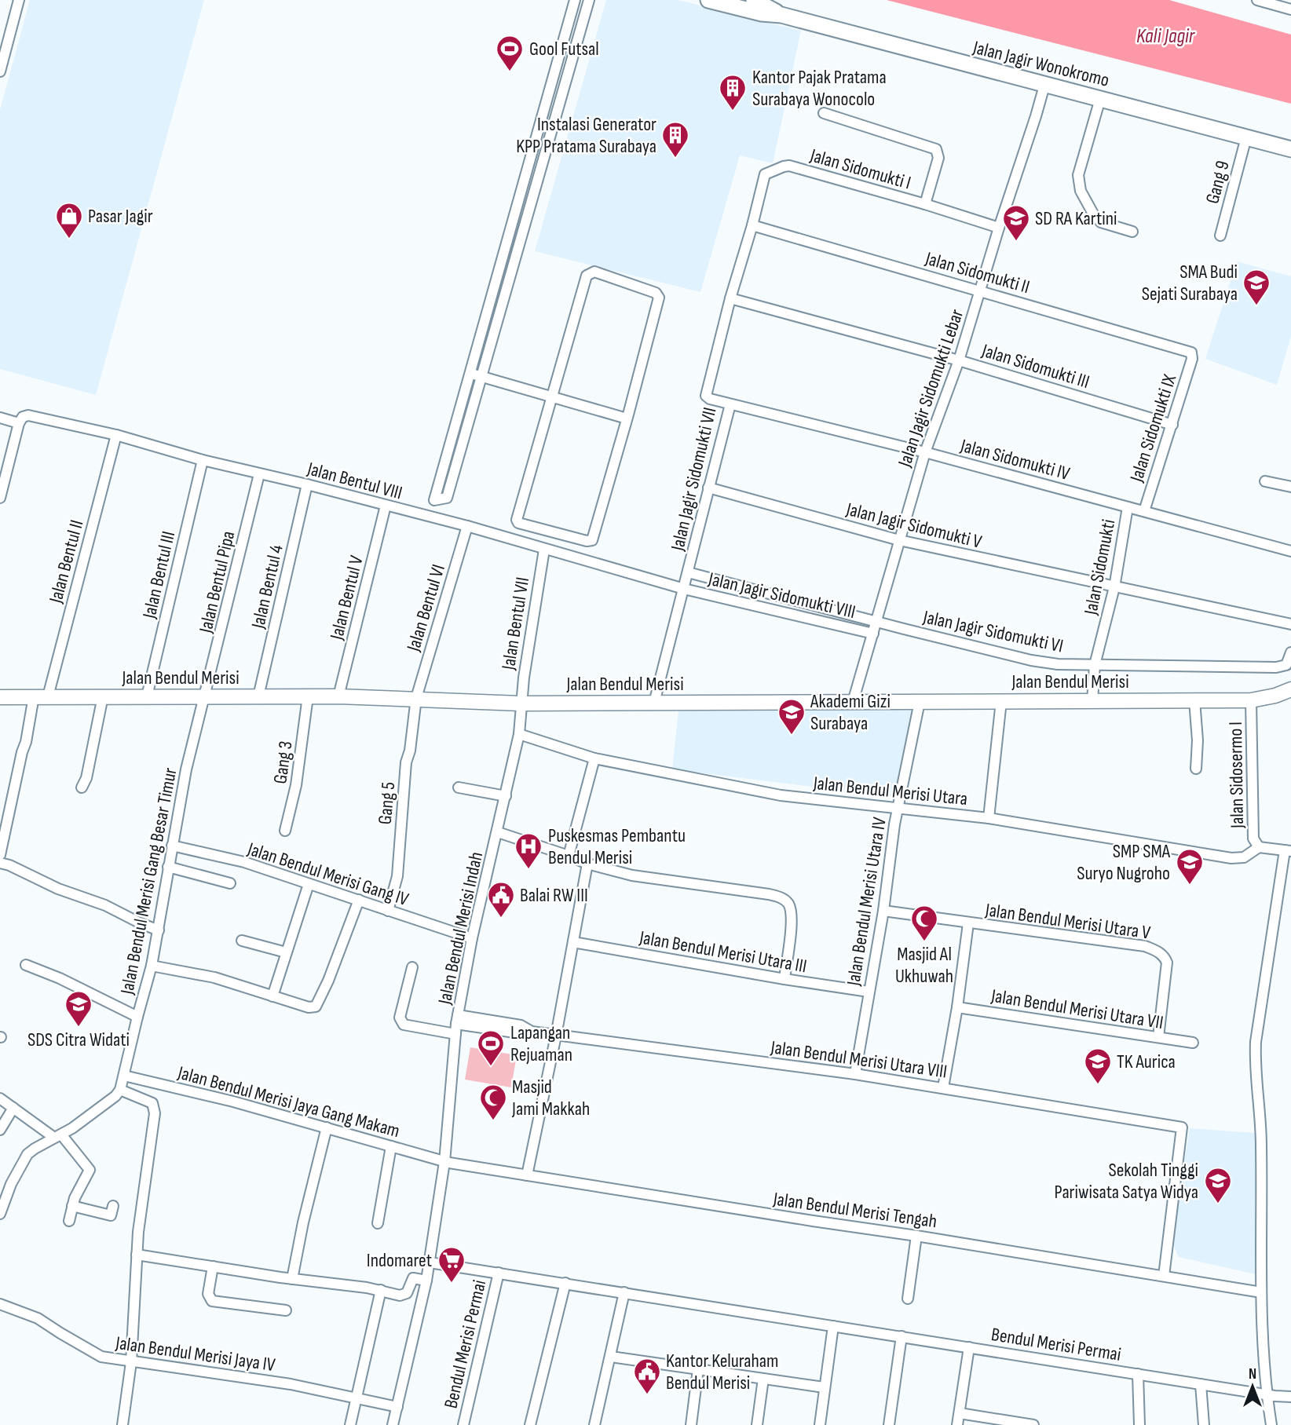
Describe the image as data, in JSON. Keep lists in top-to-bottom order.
{
  "streets": {
    "main road": ["Jalan Jagir Wonokromo"],
    "street": [
      "Jalan Sidomukti I",
      "Gang 9",
      "Jalan Sidomukti II",
      "Jalan Sidomukti III",
      "Jalan Jagir Sidomukti Lebar",
      "Jalan Sidomukti IX",
      "Jalan Sidomukti IV",
      "Jalan Jagir Sidomukti VII",
      "Jalan Bentul VIII",
      "Jalan Jagir Sidomukti V",
      "Jalan Bentul II",
      "Jalan Sidomukti",
      "Jalan Bentul III",
      "Jalan Bentul Pipa",
      "Jalan Bentul 4",
      "Jalan Jagir Sidomukti VIII",
      "Jalan Bentul V",
      "Jalan Bentul VI",
      "Jalan Bentul VII",
      "Jalan Jagir Sidomukti VI",
      "Jalan Bendul Merisi",
      "Gang 3",
      "Jalan Sidosermo I",
      "Jalan Bendul Merisi Utara",
      "Gang 5",
      "Jalan Bendul Merisi Gang IV",
      "Jalan Bendul Merisi Gang Besar Timur",
      "Jalan Bendul Merisi Utara IV",
      "Jalan Bendul Merisi Utara V",
      "Jalan Bendul Merisi Indah",
      "Jalan Bendul Merisi Utara III",
      "Jalan Bendul Merisi Utara VII",
      "Jalan Bendul Merisi Utara VIII",
      "Jalan Bendul Merisi Jaya Gang Makam",
      "Jalan Bendul Merisi Tengah",
      "Bendul Merisi Permai",
      "Jalan Bendul Merisi Jaya IV"
    ]
  },
  "crossings": [
    ["Jalan Jagir Wonokromo", "Gang 9"],
    ["Jalan Jagir Wonokromo", "Jalan Jagir Sidomukti Lebar"],
    ["Jalan Sidomukti I", "Jalan Jagir Sidomukti Lebar"],
    ["Jalan Sidomukti I", "Jalan Jagir Sidomukti VII"],
    ["Jalan Sidomukti II", "Jalan Jagir Sidomukti Lebar"],
    ["Jalan Sidomukti II", "Jalan Sidomukti IX"],
    ["Jalan Sidomukti II", "Jalan Jagir Sidomukti VII"],
    ["Jalan Sidomukti III", "Jalan Jagir Sidomukti Lebar"],
    ["Jalan Sidomukti III", "Jalan Sidomukti IX"],
    ["Jalan Sidomukti III", "Jalan Jagir Sidomukti VII"],
    ["Jalan Jagir Sidomukti Lebar", "Jalan Sidomukti IV"],
    ["Jalan Jagir Sidomukti Lebar", "Jalan Jagir Sidomukti V"],
    ["Jalan Jagir Sidomukti Lebar", "Jalan Jagir Sidomukti VIII"],
    ["Jalan Jagir Sidomukti Lebar", "Jalan Jagir Sidomukti VI"],
    ["Jalan Jagir Sidomukti Lebar", "Jalan Bendul Merisi"],
    ["Jalan Sidomukti IX", "Jalan Sidomukti IV"],
    ["Jalan Sidomukti IV", "Jalan Jagir Sidomukti VII"],
    ["Jalan Sidomukti IV", "Jalan Sidomukti"],
    ["Jalan Jagir Sidomukti VII", "Jalan Bentul VIII"],
    ["Jalan Jagir Sidomukti VII", "Jalan Jagir Sidomukti V"],
    ["Jalan Jagir Sidomukti VII", "Jalan Jagir Sidomukti VIII"],
    ["Jalan Jagir Sidomukti VII", "Jalan Jagir Sidomukti VI"],
    ["Jalan Jagir Sidomukti VII", "Jalan Bendul Merisi"],
    ["Jalan Bentul VIII", "Jalan Bentul II"],
    ["Jalan Bentul VIII", "Jalan Bentul III"],
    ["Jalan Bentul VIII", "Jalan Bentul Pipa"],
    ["Jalan Bentul VIII", "Jalan Bentul 4"],
    ["Jalan Bentul VIII", "Jalan Jagir Sidomukti VIII"],
    ["Jalan Bentul VIII", "Jalan Bentul V"],
    ["Jalan Bentul VIII", "Jalan Bentul VI"],
    ["Jalan Bentul VIII", "Jalan Bentul VII"],
    ["Jalan Bentul VIII", "Jalan Jagir Sidomukti VI"],
    ["Jalan Jagir Sidomukti V", "Jalan Sidomukti"],
    ["Jalan Bentul II", "Jalan Bendul Merisi"],
    ["Jalan Sidomukti", "Jalan Jagir Sidomukti VI"],
    ["Jalan Sidomukti", "Jalan Bendul Merisi"],
    ["Jalan Bentul III", "Jalan Bendul Merisi"],
    ["Jalan Bentul Pipa", "Jalan Bendul Merisi"],
    ["Jalan Bentul Pipa", "Jalan Bendul Merisi Gang Besar Timur"],
    ["Jalan Bentul 4", "Jalan Bendul Merisi"],
    ["Jalan Jagir Sidomukti VIII", "Jalan Jagir Sidomukti VI"],
    ["Jalan Bentul V", "Jalan Bendul Merisi"],
    ["Jalan Bentul VI", "Jalan Bendul Merisi"],
    ["Jalan Bentul VI", "Gang 5"],
    ["Jalan Bentul VII", "Jalan Bendul Merisi"],
    ["Jalan Bentul VII", "Jalan Bendul Merisi Indah"],
    ["Jalan Bendul Merisi", "Gang 3"],
    ["Jalan Bendul Merisi", "Jalan Sidosermo I"],
    ["Jalan Bendul Merisi", "Gang 5"],
    ["Jalan Bendul Merisi", "Jalan Bendul Merisi Gang Besar Timur"],
    ["Jalan Bendul Merisi", "Jalan Bendul Merisi Utara IV"],
    ["Jalan Bendul Merisi", "Jalan Bendul Merisi Indah"],
    ["Jalan Sidosermo I", "Jalan Bendul Merisi Utara"],
    ["Jalan Bendul Merisi Utara", "Jalan Bendul Merisi Utara IV"],
    ["Jalan Bendul Merisi Utara", "Jalan Bendul Merisi Indah"],
    ["Gang 5", "Jalan Bendul Merisi Gang IV"],
    ["Jalan Bendul Merisi Gang IV", "Jalan Bendul Merisi Gang Besar Timur"],
    ["Jalan Bendul Merisi Gang IV", "Jalan Bendul Merisi Indah"],
    ["Jalan Bendul Merisi Gang Besar Timur", "Jalan Bendul Merisi Jaya Gang Makam"],
    ["Jalan Bendul Merisi Utara IV", "Jalan Bendul Merisi Utara V"],
    ["Jalan Bendul Merisi Utara IV", "Jalan Bendul Merisi Utara III"],
    ["Jalan Bendul Merisi Utara IV", "Jalan Bendul Merisi Utara VIII"],
    ["Jalan Bendul Merisi Utara V", "Jalan Bendul Merisi Utara VII"],
    ["Jalan Bendul Merisi Indah", "Jalan Bendul Merisi Utara VIII"],
    ["Jalan Bendul Merisi Indah", "Jalan Bendul Merisi Jaya Gang Makam"],
    ["Jalan Bendul Merisi Indah", "Jalan Bendul Merisi Tengah"],
    ["Jalan Bendul Merisi Indah", "Jalan Bendul Merisi Jaya IV"],
    ["Jalan Bendul Merisi Utara VIII", "Jalan Bendul Merisi Tengah"],
    ["Jalan Bendul Merisi Jaya Gang Makam", "Jalan Bendul Merisi Tengah"]
  ],
  "water": ["Kali Jagir"],
  "places": {
    "sports": ["Gool Futsal", "Lapangan Rejuaman"],
    "building": ["Kantor Pajak Pratama Surabaya Wonocolo", "Instalasi Generator KPP Pratama Surabaya"],
    "shop": ["Pasar Jagir"],
    "school or university": [
      "SD RA Kartini",
      "SMA Budi Sejati Surabaya",
      "Akademi Gizi Surabaya",
      "SMP SMA Suryo Nugroho",
      "SDS Citra Widati",
      "TK Aurica",
      "Sekolah Tinggi Pariwisata Satya Widya"
    ],
    "hospital": ["Puskesmas Pembantu Bendul Merisi"],
    "public building": ["Balai RW III", "Kantor Keluraham Bendul Merisi"],
    "mosque": ["Masjid Al Ukhuwah", "Masjid Jami Makkah"],
    "supermarket": ["Indomaret"]
  },
  "north": "top"
}
